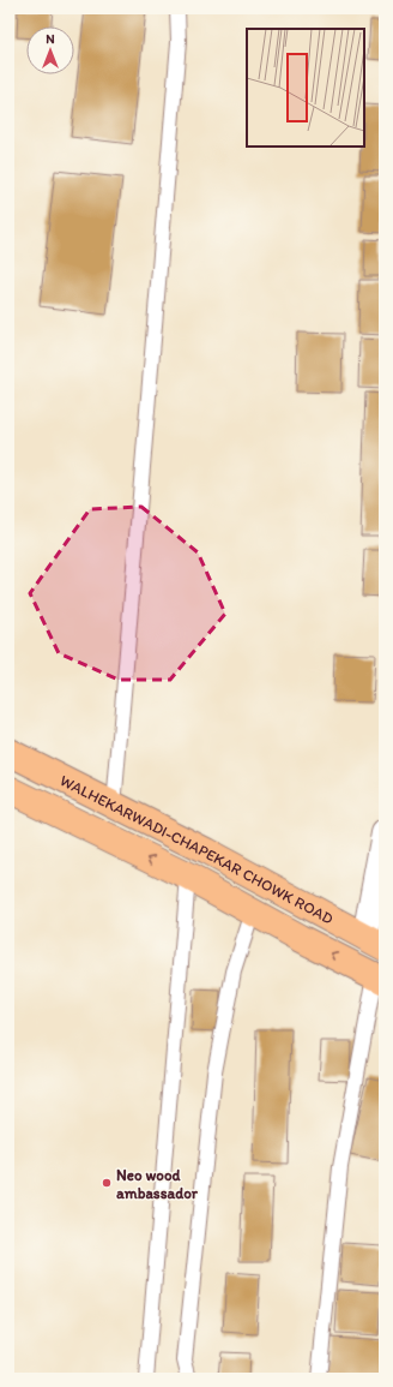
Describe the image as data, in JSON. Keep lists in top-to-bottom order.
{
  "streets": {
    "main road": ["WALHEKARWADI-CHAPEKAR CHOWK ROAD"]
  },
  "places": ["Neo wood ambassador"],
  "north": "top"
}
